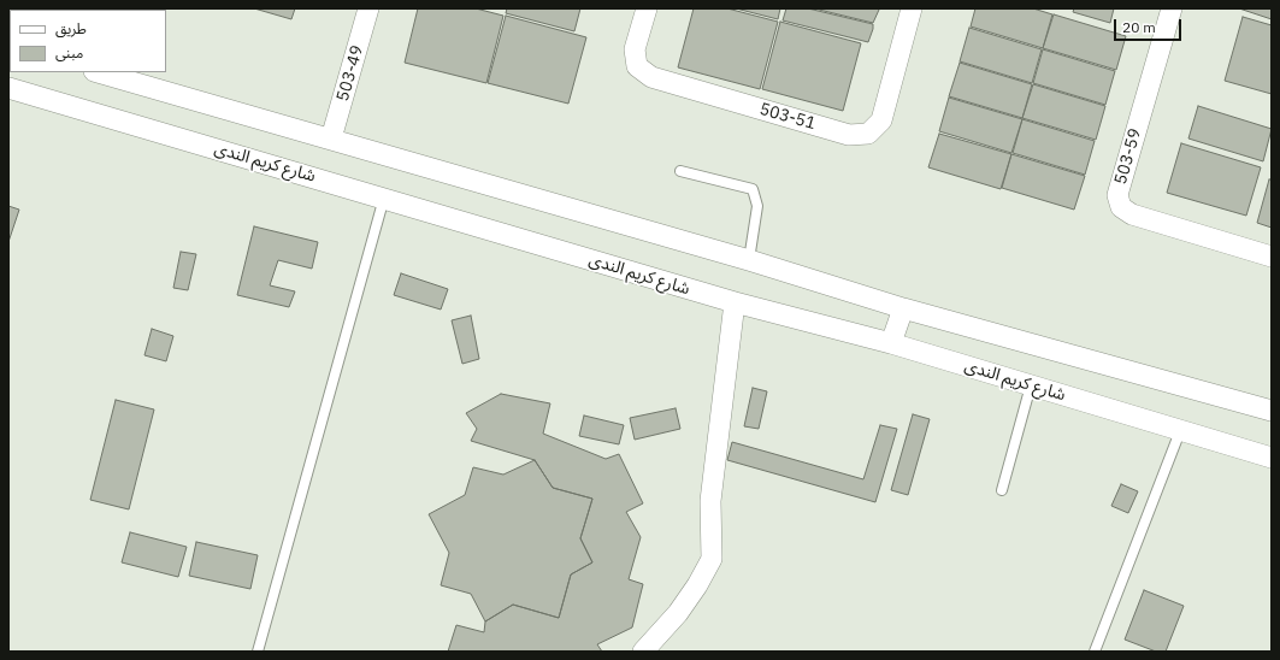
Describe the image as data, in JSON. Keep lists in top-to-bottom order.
{
  "streets": {
    "street": [
      "503-49",
      "503-51",
      "503-59",
      "شارع كريم الندى"
    ]
  },
  "legend": ["طريق", "مبنى"],
  "scale_bar": "20 m"
}
